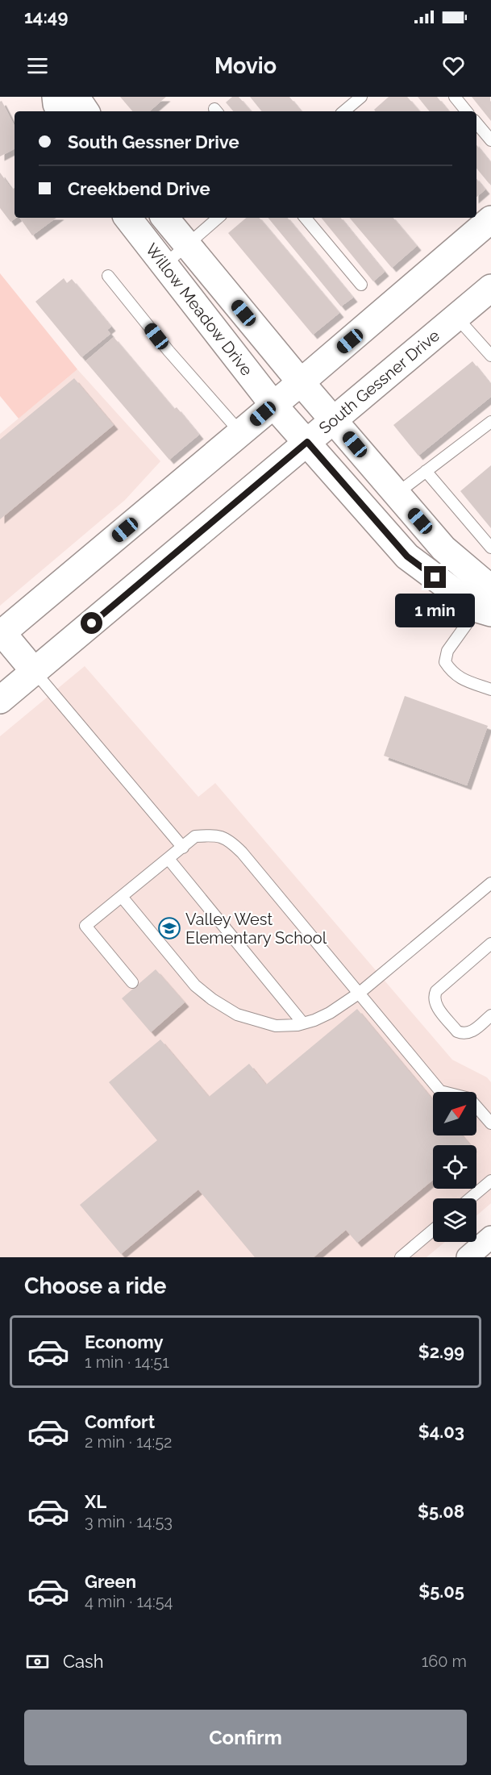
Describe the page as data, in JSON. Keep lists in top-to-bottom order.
{
  "streets": {
    "main road": ["Willow Meadow Drive", "South Gessner Drive"]
  },
  "crossings": [
    ["Willow Meadow Drive", "South Gessner Drive"]
  ],
  "places": {
    "school or university": ["Valley West Elementary School"]
  },
  "north": "top right",
  "page": {
    "status": "14:49",
    "header": "Movio",
    "banner": ["South Gessner Drive", "Creekbend Drive"],
    "bubble": "1 min",
    "heading": "Choose a ride",
    "list": [
      {
        "name": "Economy",
        "note": "1 min · 14:51",
        "value": "$2.99"
      },
      {
        "name": "Comfort",
        "note": "2 min · 14:52",
        "value": "$4.03"
      },
      {
        "name": "XL",
        "note": "3 min · 14:53",
        "value": "$5.08"
      },
      {
        "name": "Green",
        "note": "4 min · 14:54",
        "value": "$5.05"
      }
    ],
    "pay": ["Cash", "160 m"],
    "buttons": "Confirm"
  }
}
